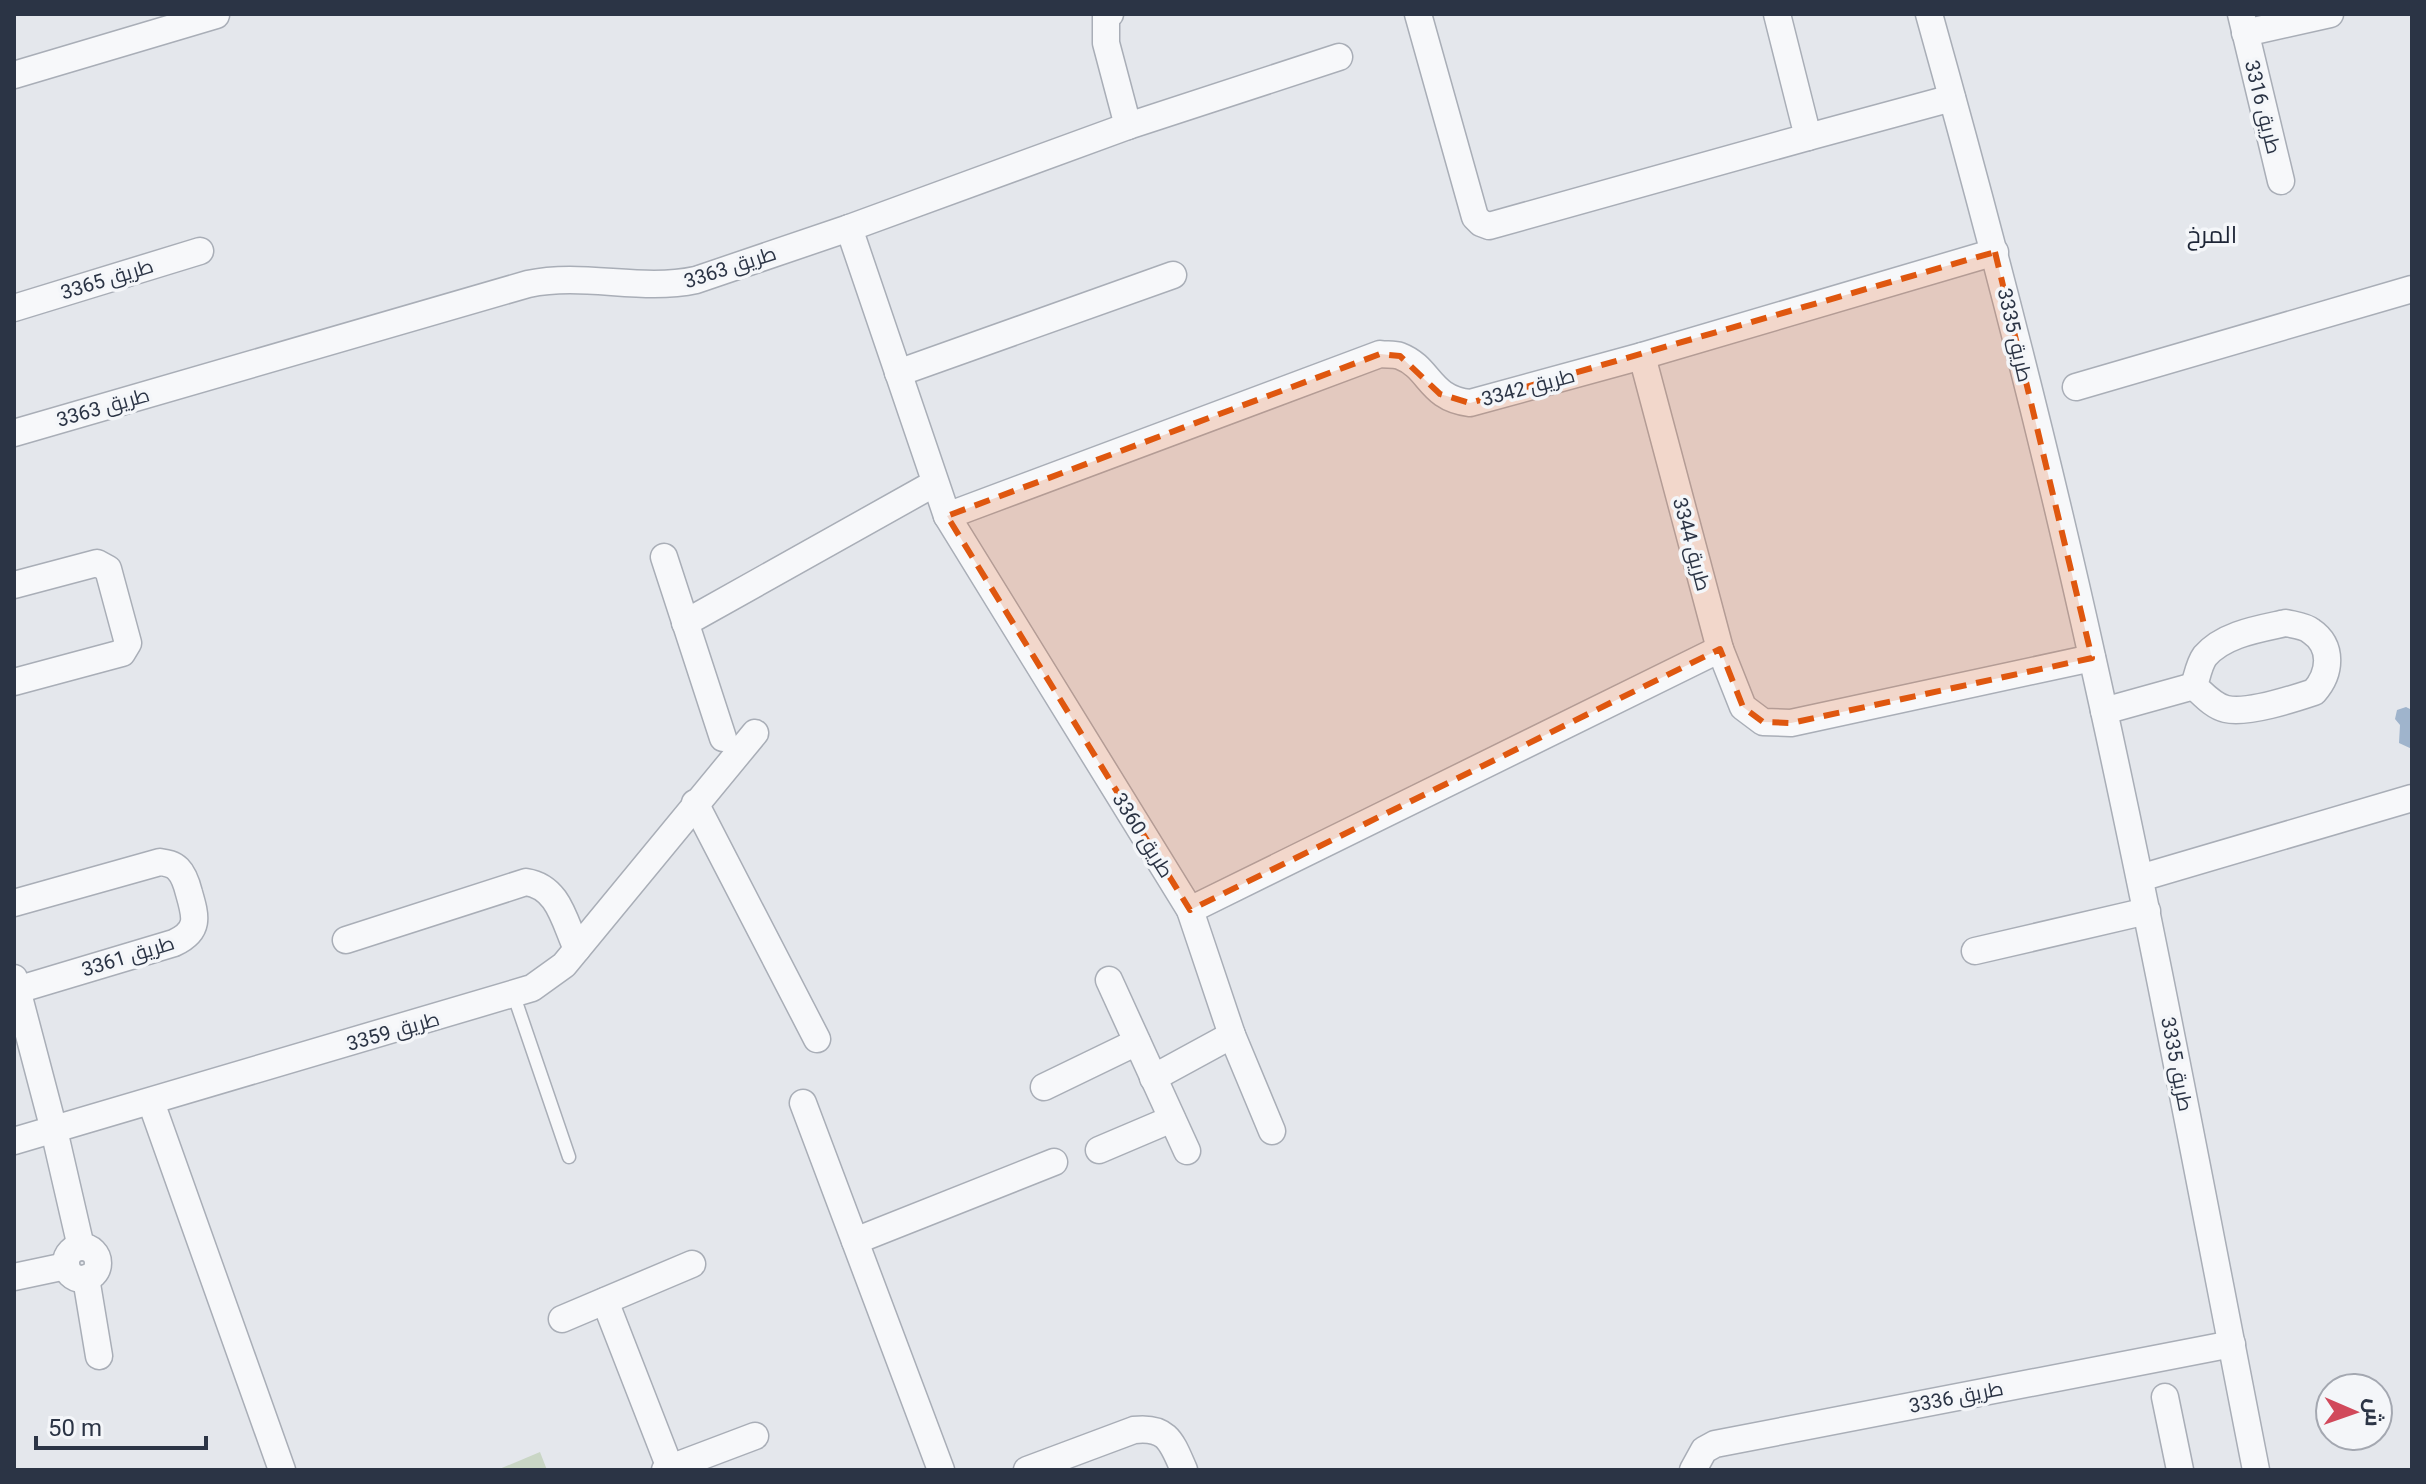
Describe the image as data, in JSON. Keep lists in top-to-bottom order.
{
  "streets": {
    "street": [
      "طريق 3316",
      "طريق 3363",
      "طريق 3365",
      "طريق 3335",
      "طريق 3342",
      "طريق 3344",
      "طريق 3360",
      "طريق 3361",
      "طريق 3359",
      "طريق 3336"
    ]
  },
  "crossings": [
    ["طريق 3363", "طريق 3360"],
    ["طريق 3335", "طريق 3342"],
    ["طريق 3335", "طريق 3344"],
    ["طريق 3335", "طريق 3336"],
    ["طريق 3342", "طريق 3344"],
    ["طريق 3342", "طريق 3360"],
    ["طريق 3361", "طريق 3359"]
  ],
  "districts": ["المرخ"],
  "scale_bar": "50 m",
  "north": "right"
}
